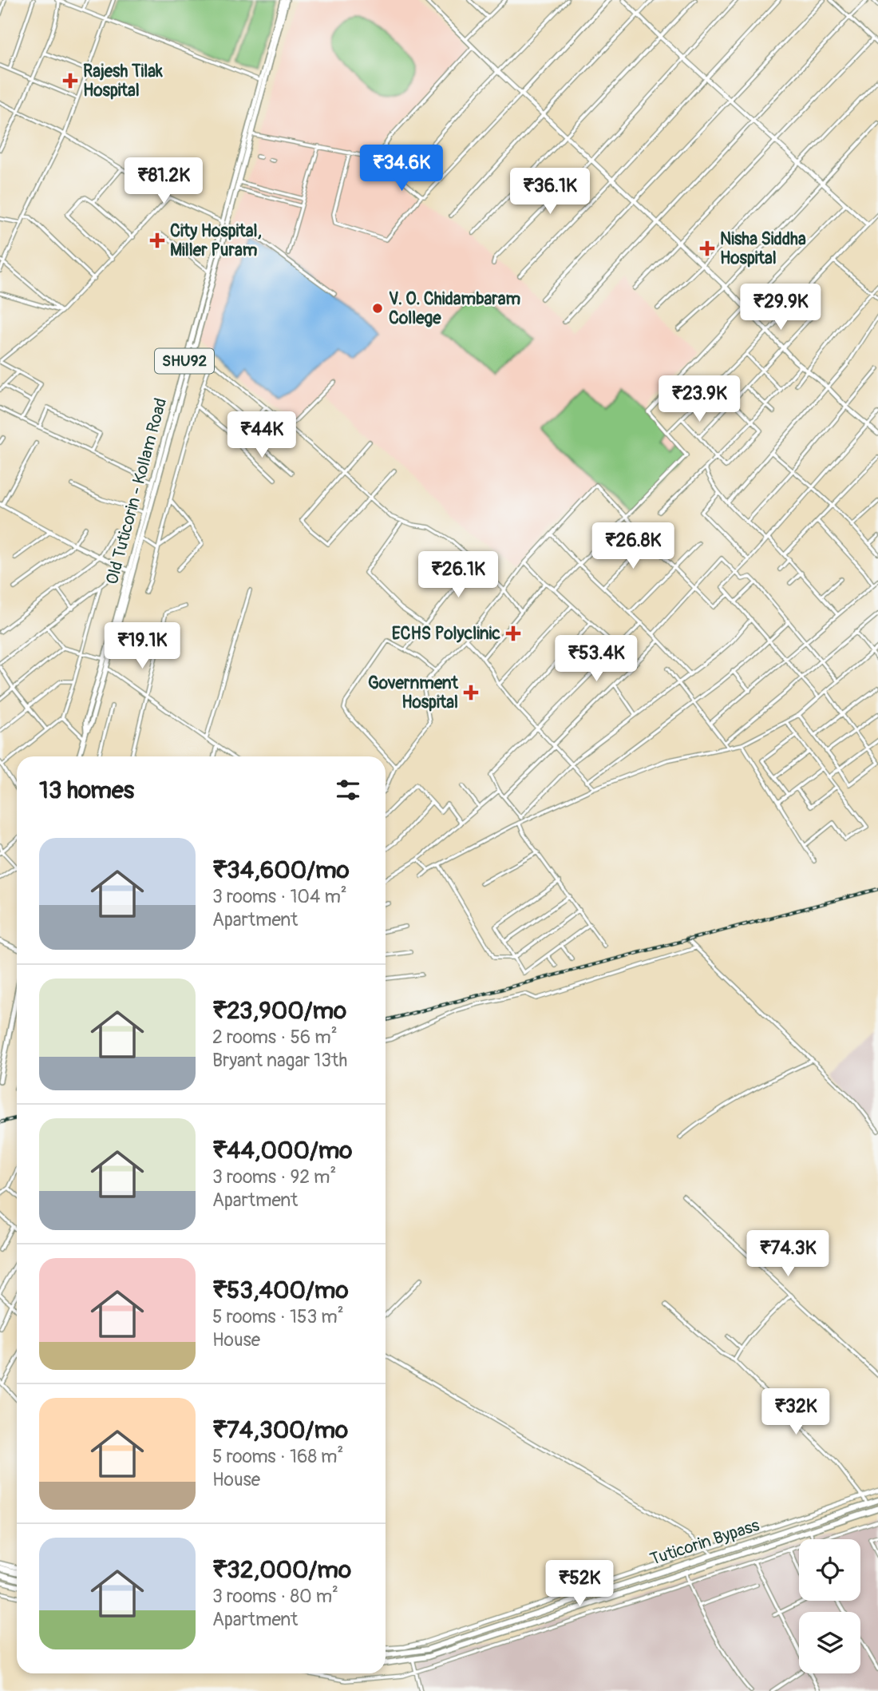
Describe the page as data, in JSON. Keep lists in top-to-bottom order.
{
  "streets": {
    "highway": ["Tuticorin Bypass"],
    "main road": ["SHU92", "Old Tuticorin - Kollam Road"]
  },
  "places": {
    "health": [
      "Rajesh Tilak Hospital",
      "City Hospital, Miller Puram",
      "Nisha Siddha Hospital",
      "ECHS Polyclinic",
      "Government Hospital"
    ],
    "other": ["V. O. Chidambaram College"]
  },
  "page": {
    "price": [
      "₹34.6K",
      "₹81.2K",
      "₹36.1K",
      "₹29.9K",
      "₹23.9K",
      "₹44K",
      "₹26.8K",
      "₹26.1K",
      "₹19.1K",
      "₹53.4K",
      "₹74.3K",
      "₹32K",
      "₹52K"
    ],
    "heading": "13 homes",
    "list": [
      {
        "name": "₹34,600/mo",
        "note": "3 rooms · 104 m² · Apartment"
      },
      {
        "name": "₹23,900/mo",
        "note": "2 rooms · 56 m² · Bryant nagar 13th"
      },
      {
        "name": "₹44,000/mo",
        "note": "3 rooms · 92 m² · Apartment"
      },
      {
        "name": "₹53,400/mo",
        "note": "5 rooms · 153 m² · House"
      },
      {
        "name": "₹74,300/mo",
        "note": "5 rooms · 168 m² · House"
      },
      {
        "name": "₹32,000/mo",
        "note": "3 rooms · 80 m² · Apartment"
      }
    ]
  }
}
